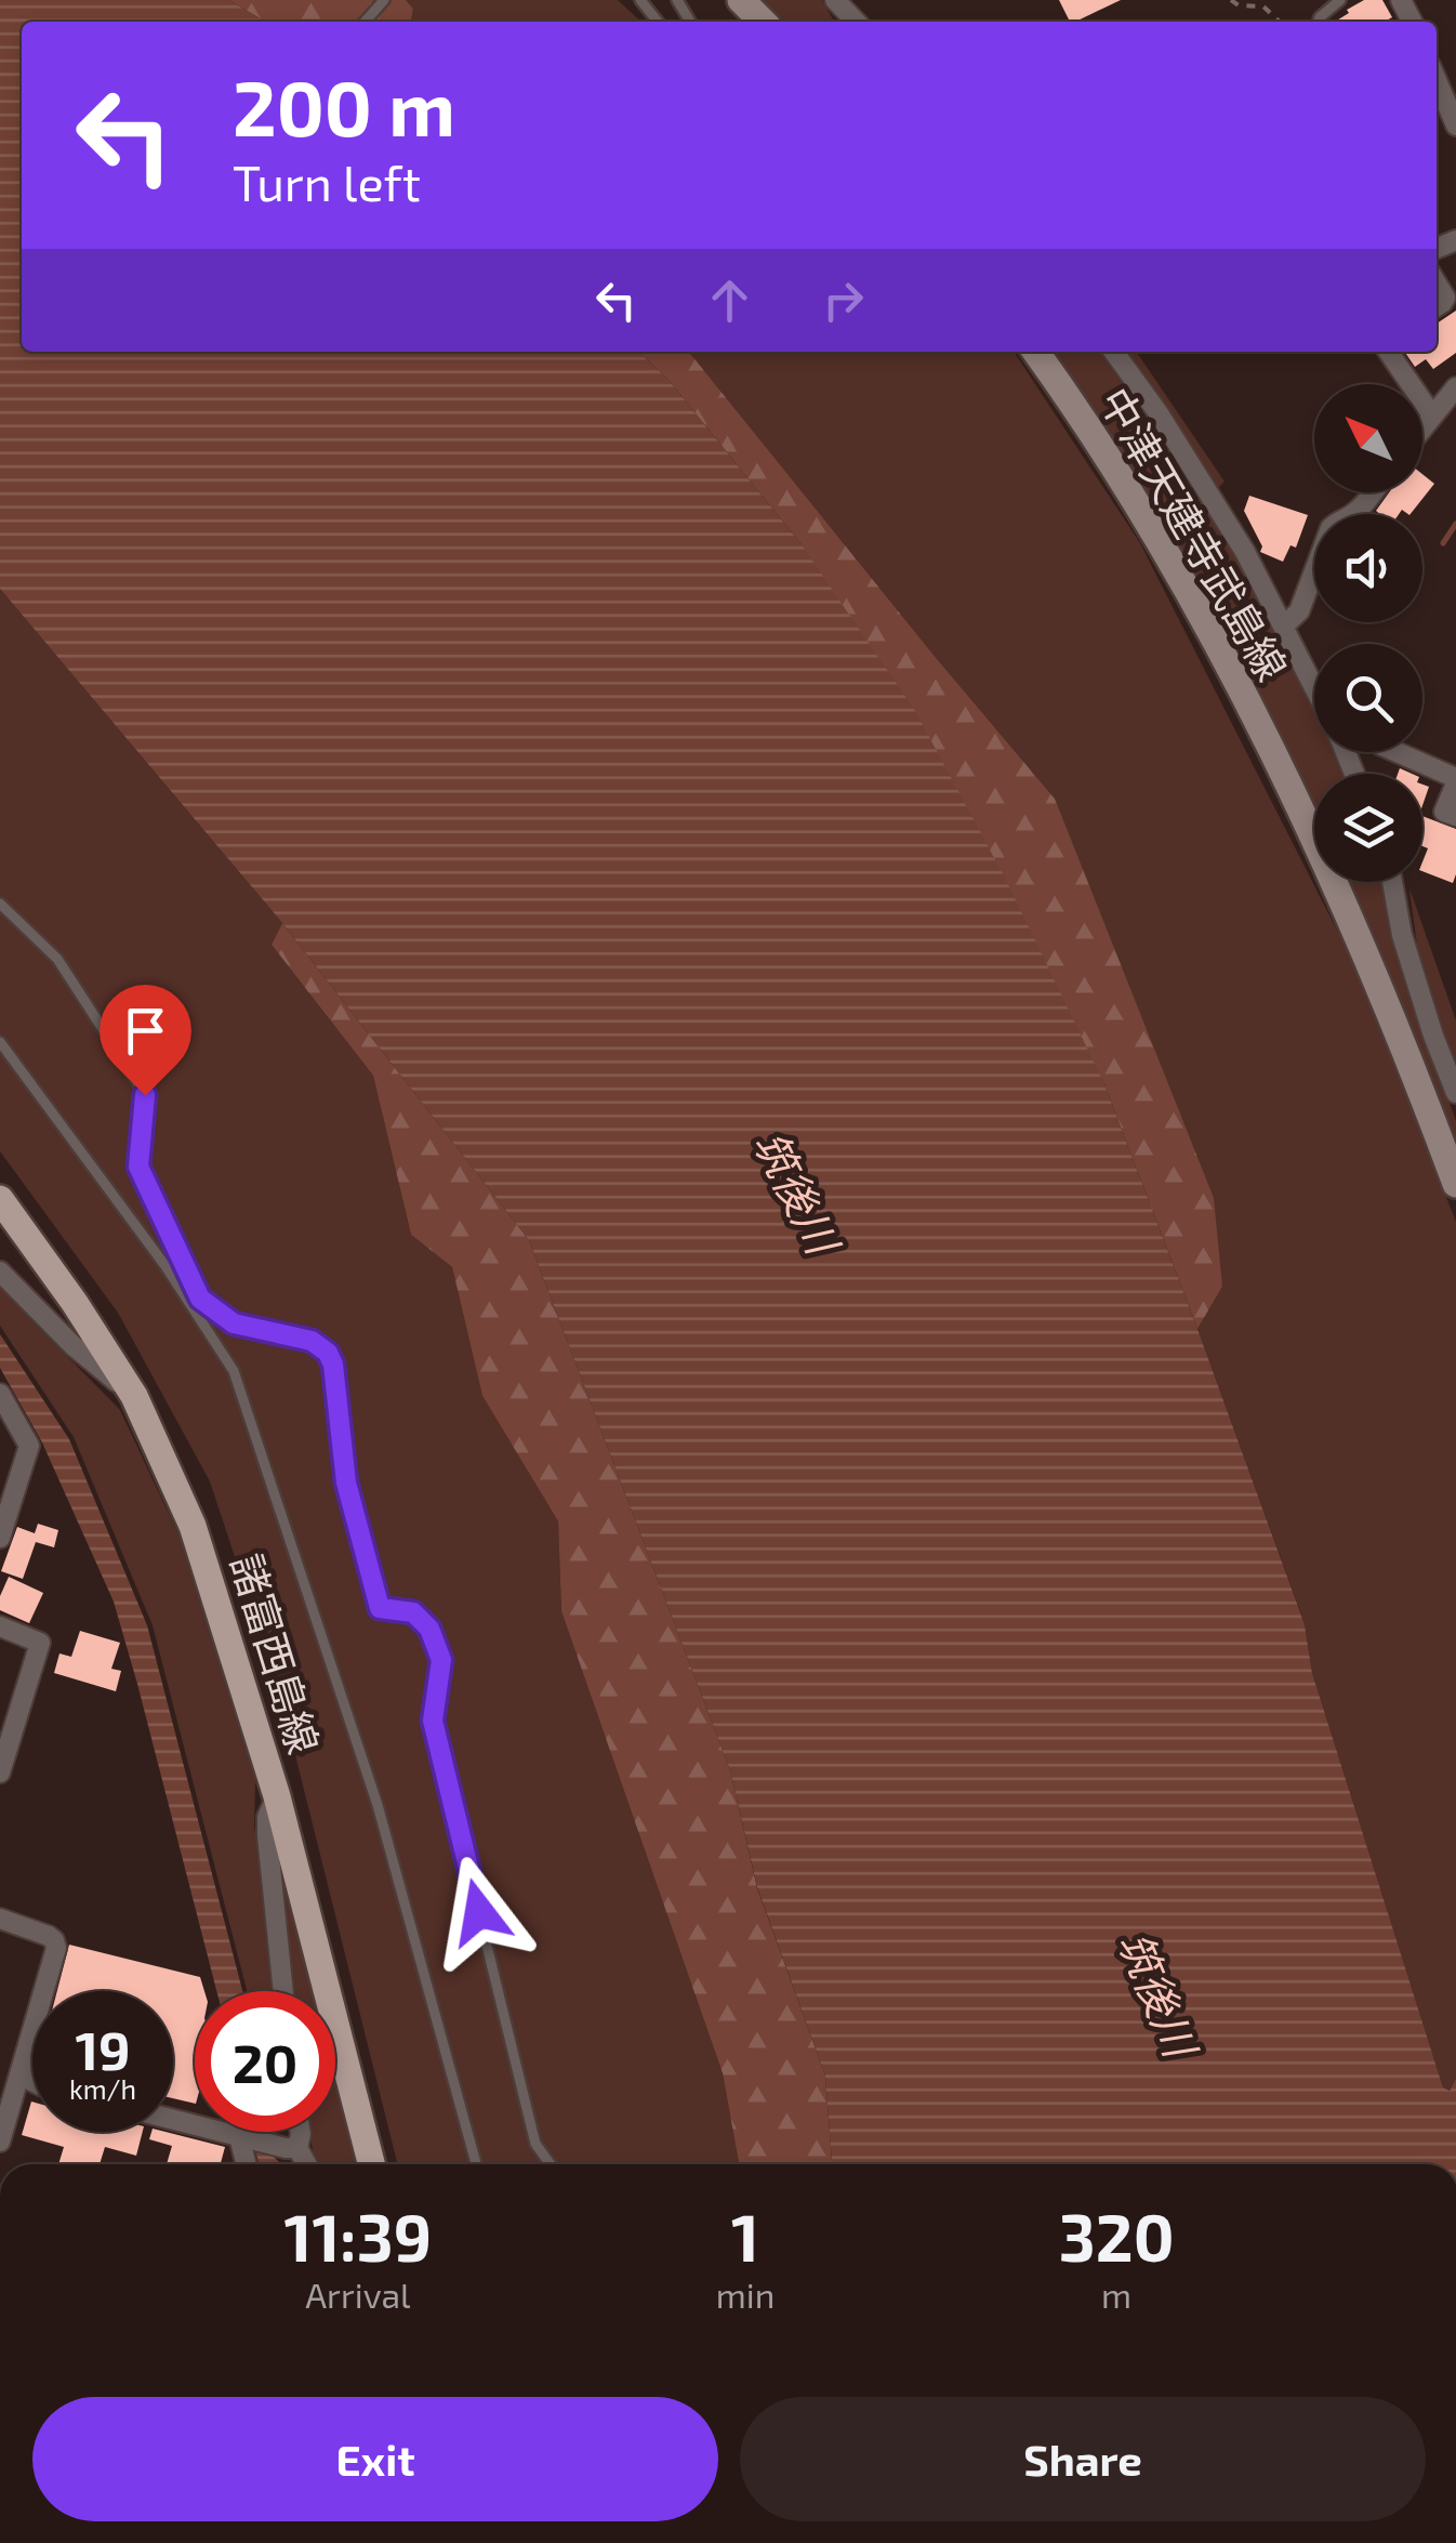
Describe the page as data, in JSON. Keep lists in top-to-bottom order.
{
  "streets": {
    "main road": ["中津天建寺武島線", "諸富西島線"]
  },
  "water": ["筑後川"],
  "north": "top left",
  "page": {
    "turn": ["200 m", "Turn left"],
    "speed": "19 km/h",
    "limit": "20",
    "eta": [
      "11:39",
      "Arrival",
      "1",
      "min",
      "320",
      "m"
    ],
    "buttons": ["Exit", "Share"]
  }
}
